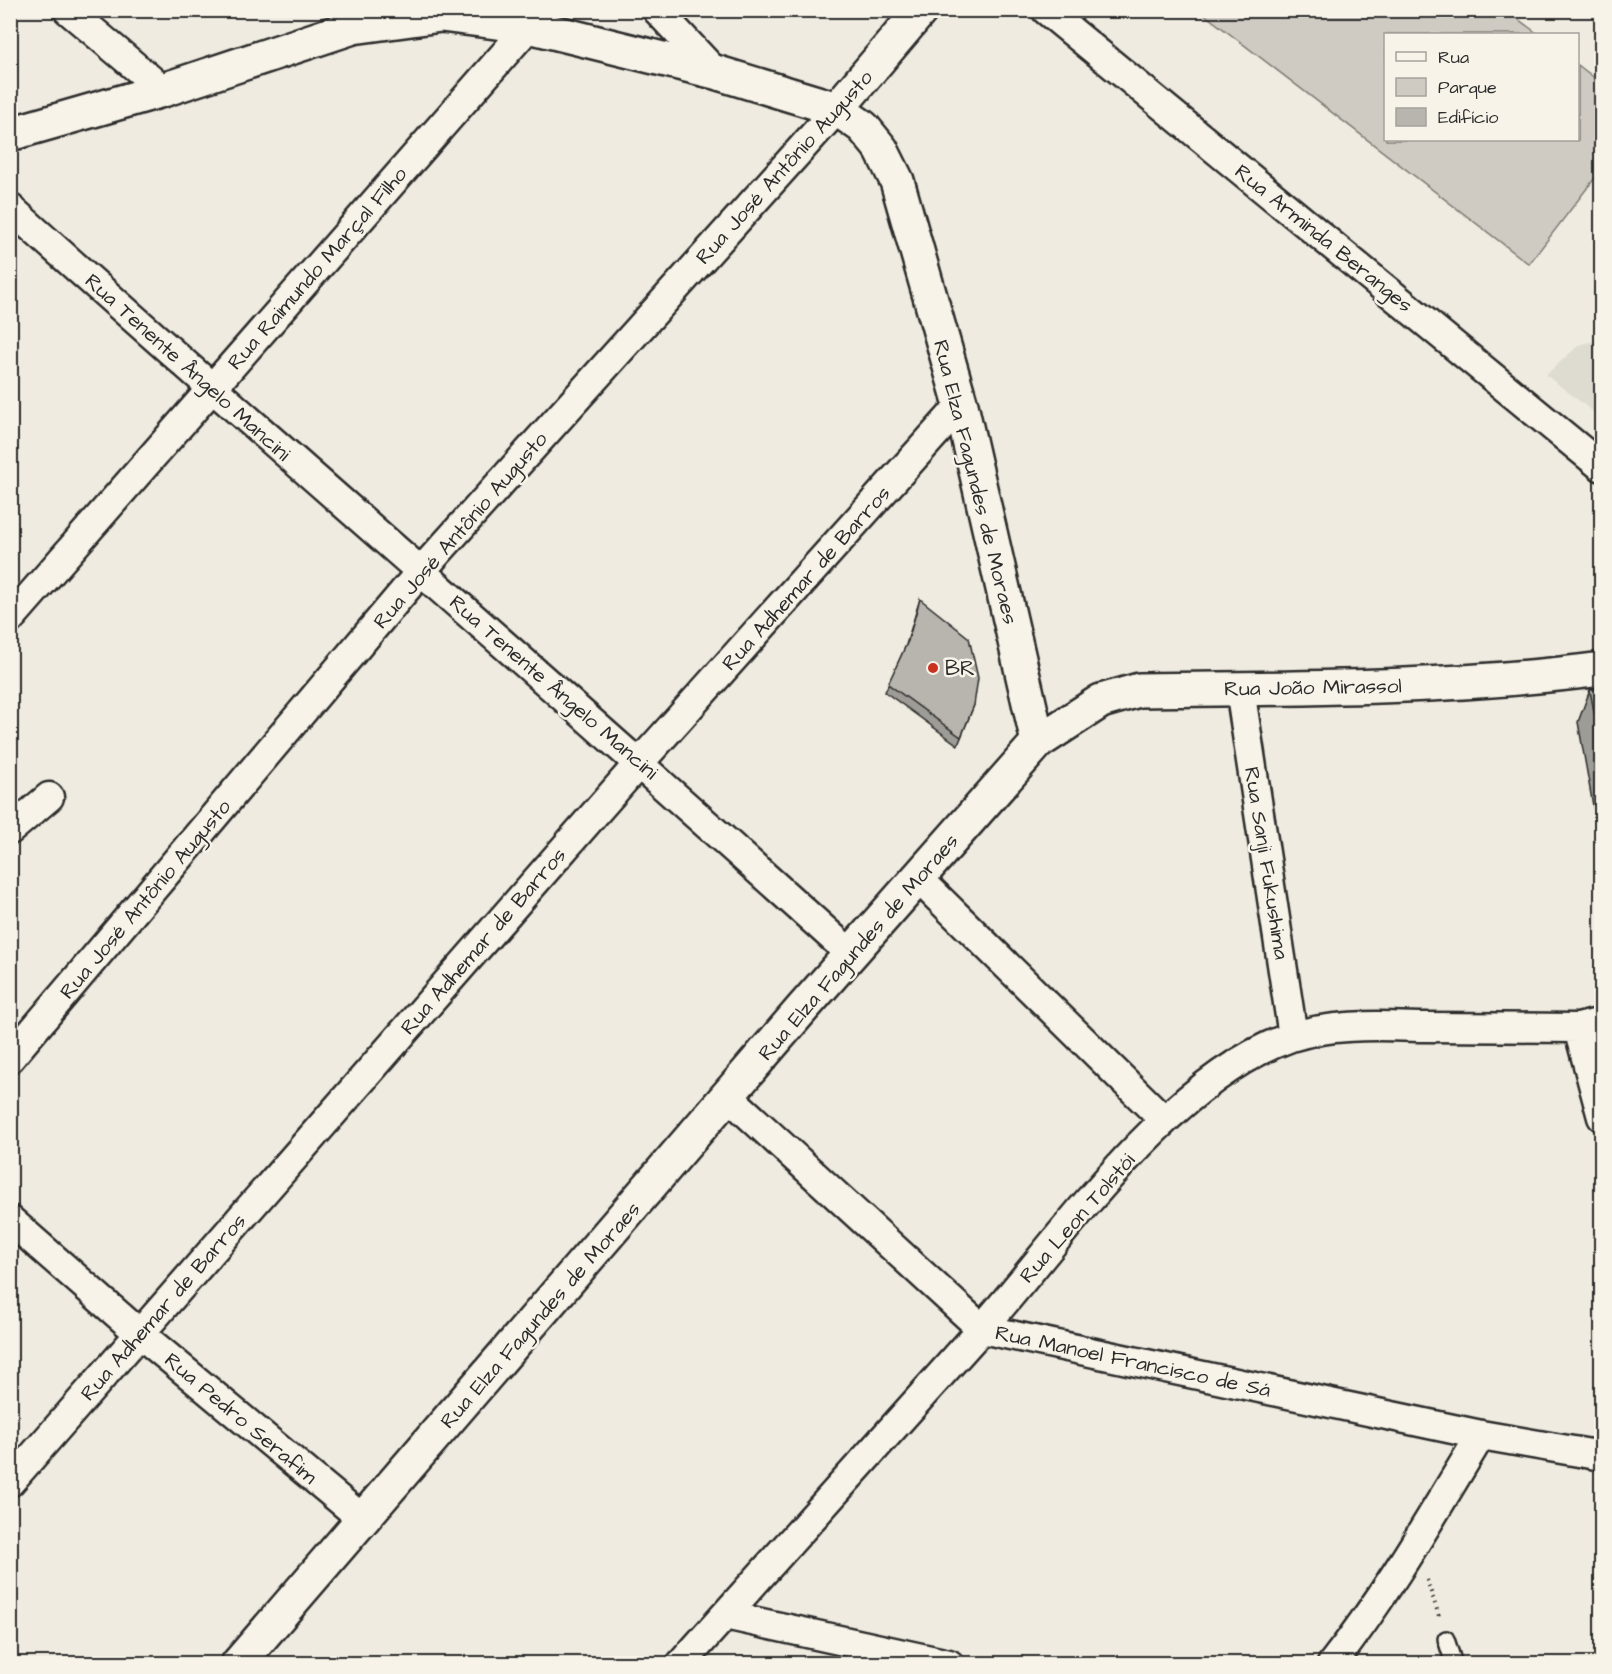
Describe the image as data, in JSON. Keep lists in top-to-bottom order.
{
  "streets": {
    "street": [
      "Rua José Antônio Augusto",
      "Rua Arminda Beranges",
      "Rua Raimundo Marçal Filho",
      "Rua Tenente Ângelo Mancini",
      "Rua Elza Fagundes de Moraes",
      "Rua Adhemar de Barros",
      "Rua João Mirassol",
      "Rua Sanji Fukushima",
      "Rua Leon Tolstói",
      "Rua Manoel Francisco de Sá",
      "Rua Pedro Serafim"
    ]
  },
  "crossings": [
    ["Rua José Antônio Augusto", "Rua Tenente Ângelo Mancini"],
    ["Rua José Antônio Augusto", "Rua Elza Fagundes de Moraes"],
    ["Rua Raimundo Marçal Filho", "Rua Tenente Ângelo Mancini"],
    ["Rua Raimundo Marçal Filho", "Rua Elza Fagundes de Moraes"],
    ["Rua Tenente Ângelo Mancini", "Rua Elza Fagundes de Moraes"],
    ["Rua Tenente Ângelo Mancini", "Rua Adhemar de Barros"],
    ["Rua Elza Fagundes de Moraes", "Rua Adhemar de Barros"],
    ["Rua Elza Fagundes de Moraes", "Rua João Mirassol"],
    ["Rua Elza Fagundes de Moraes", "Rua Manoel Francisco de Sá"],
    ["Rua Elza Fagundes de Moraes", "Rua Pedro Serafim"],
    ["Rua Adhemar de Barros", "Rua Pedro Serafim"],
    ["Rua João Mirassol", "Rua Sanji Fukushima"],
    ["Rua Sanji Fukushima", "Rua Leon Tolstói"],
    ["Rua Leon Tolstói", "Rua Manoel Francisco de Sá"]
  ],
  "places": ["BR"],
  "legend": ["Rua", "Parque", "Edifício"]
}
